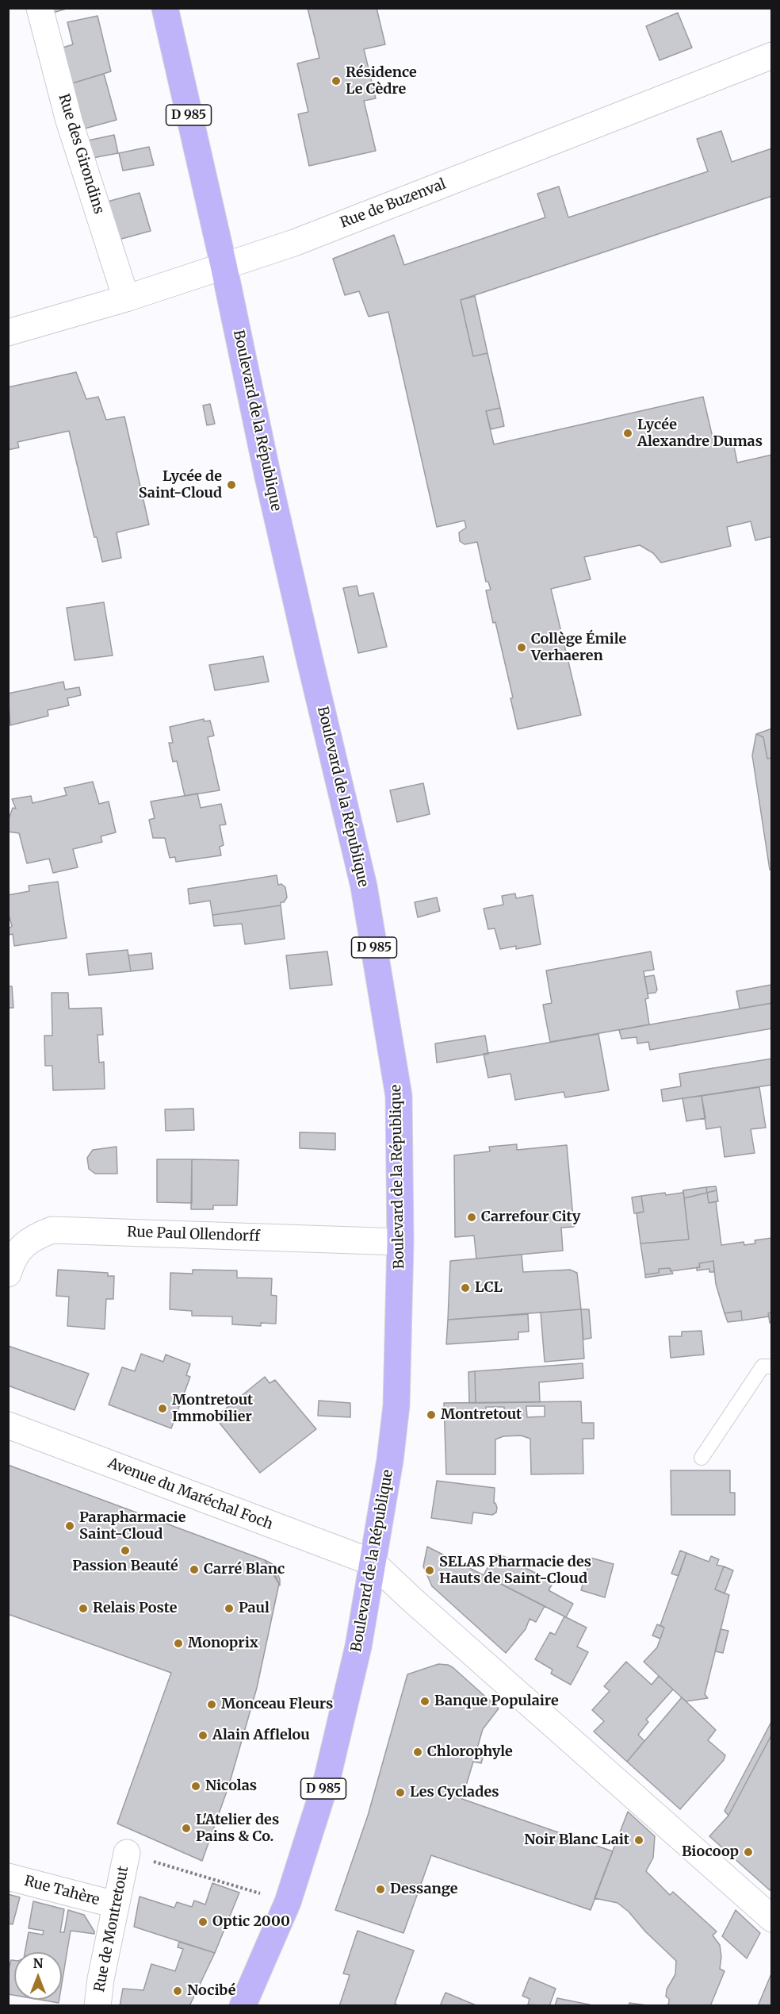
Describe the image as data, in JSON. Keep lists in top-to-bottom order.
{
  "streets": {
    "main road": ["D 985", "Boulevard de la République"],
    "street": [
      "Rue des Girondins",
      "Rue de Buzenval",
      "Rue Paul Ollendorff",
      "Avenue du Maréchal Foch",
      "Rue Tahère",
      "Rue de Montretout"
    ]
  },
  "crossings": [
    ["Rue des Girondins", "Rue de Buzenval"],
    ["Rue de Buzenval", "Boulevard de la République"],
    ["Boulevard de la République", "Rue Paul Ollendorff"],
    ["Boulevard de la République", "Avenue du Maréchal Foch"],
    ["Rue Tahère", "Rue de Montretout"]
  ],
  "places": [
    "Résidence Le Cèdre",
    "Lycée Alexandre Dumas",
    "Lycée de Saint-Cloud",
    "Collège Émile Verhaeren",
    "Carrefour City",
    "LCL",
    "Montretout Immobilier",
    "Montretout",
    "Parapharmacie Saint-Cloud",
    "Passion Beauté",
    "Carré Blanc",
    "SELAS Pharmacie des Hauts de Saint-Cloud",
    "Relais Poste",
    "Paul",
    "Monoprix",
    "Banque Populaire",
    "Monceau Fleurs",
    "Alain Afflelou",
    "Chlorophyle",
    "Nicolas",
    "Les Cyclades",
    "L'Atelier des Pains & Co.",
    "Noir Blanc Lait",
    "Biocoop",
    "Dessange",
    "Optic 2000",
    "Nocibé"
  ],
  "north": "top"
}
